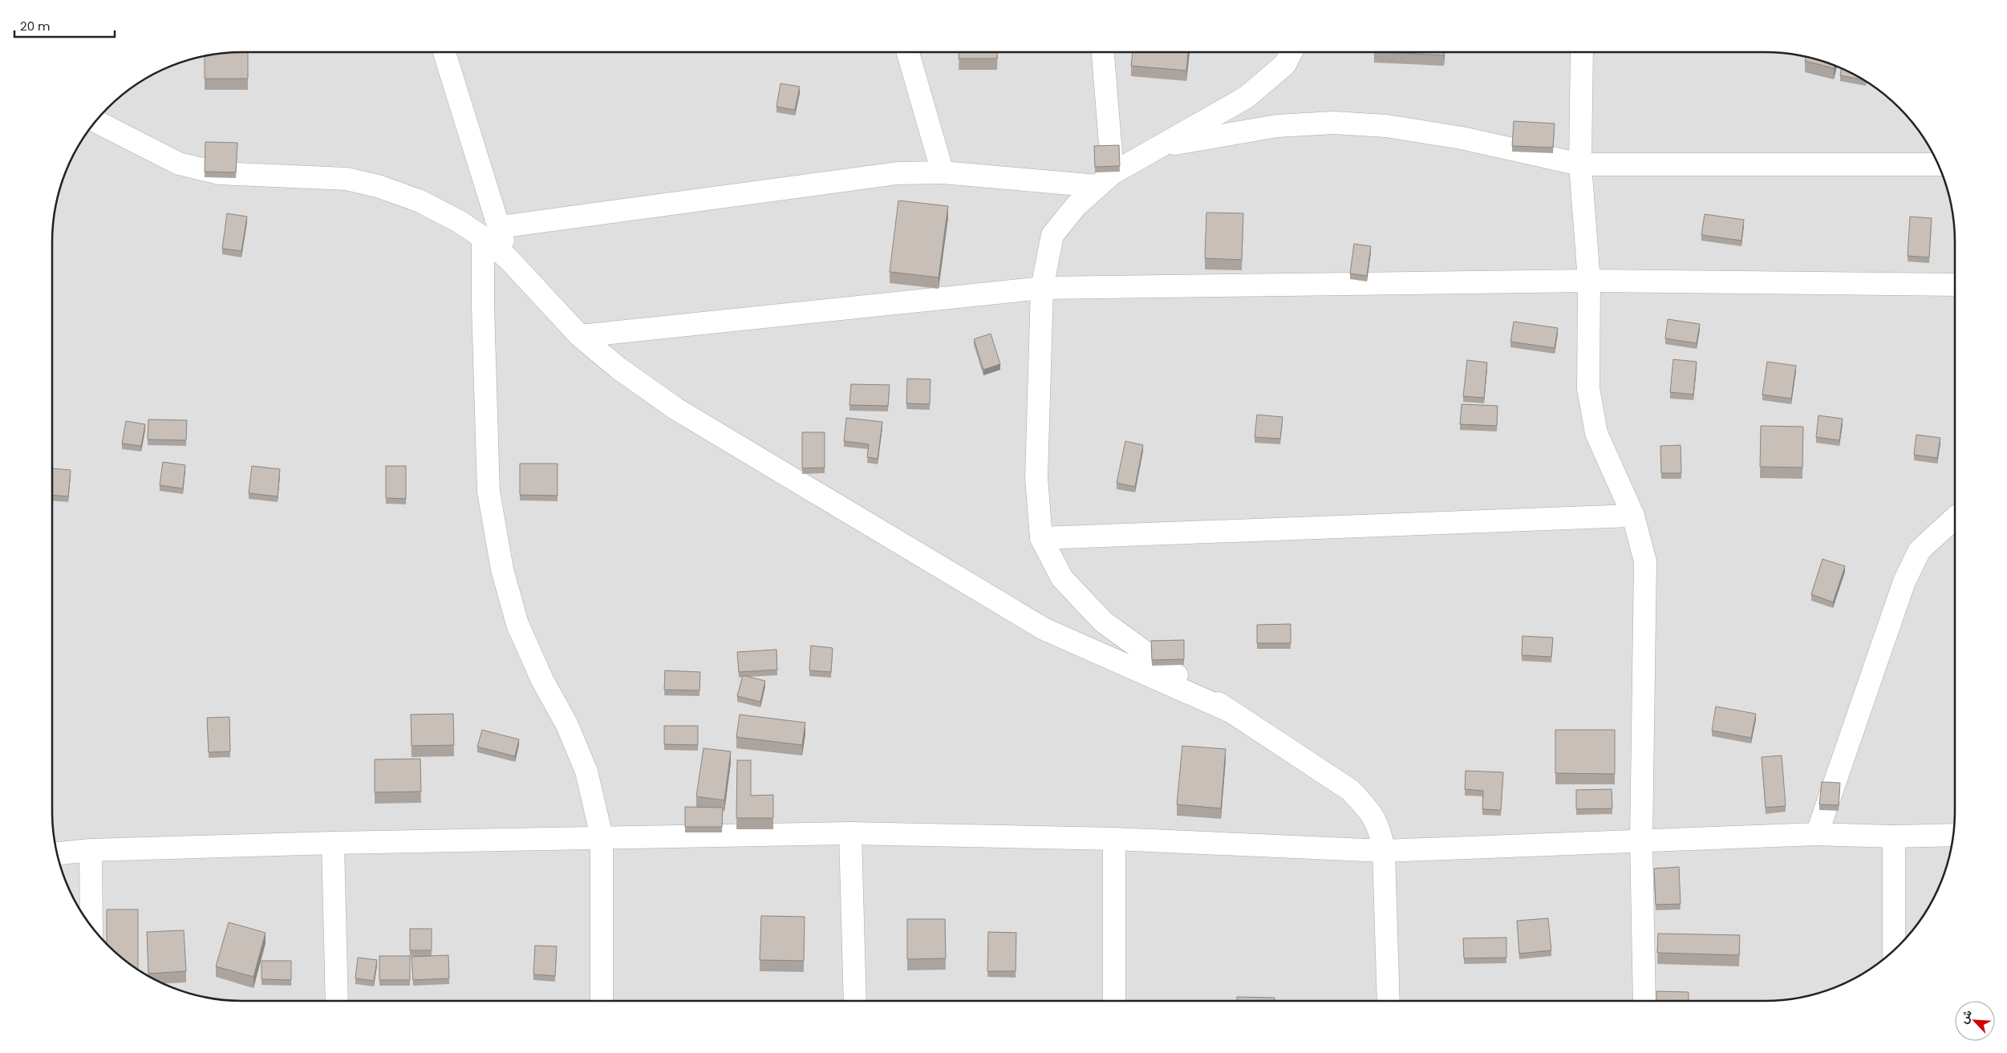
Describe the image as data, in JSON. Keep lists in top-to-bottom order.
{
  "scale_bar": "20 m",
  "north": "top left"
}
